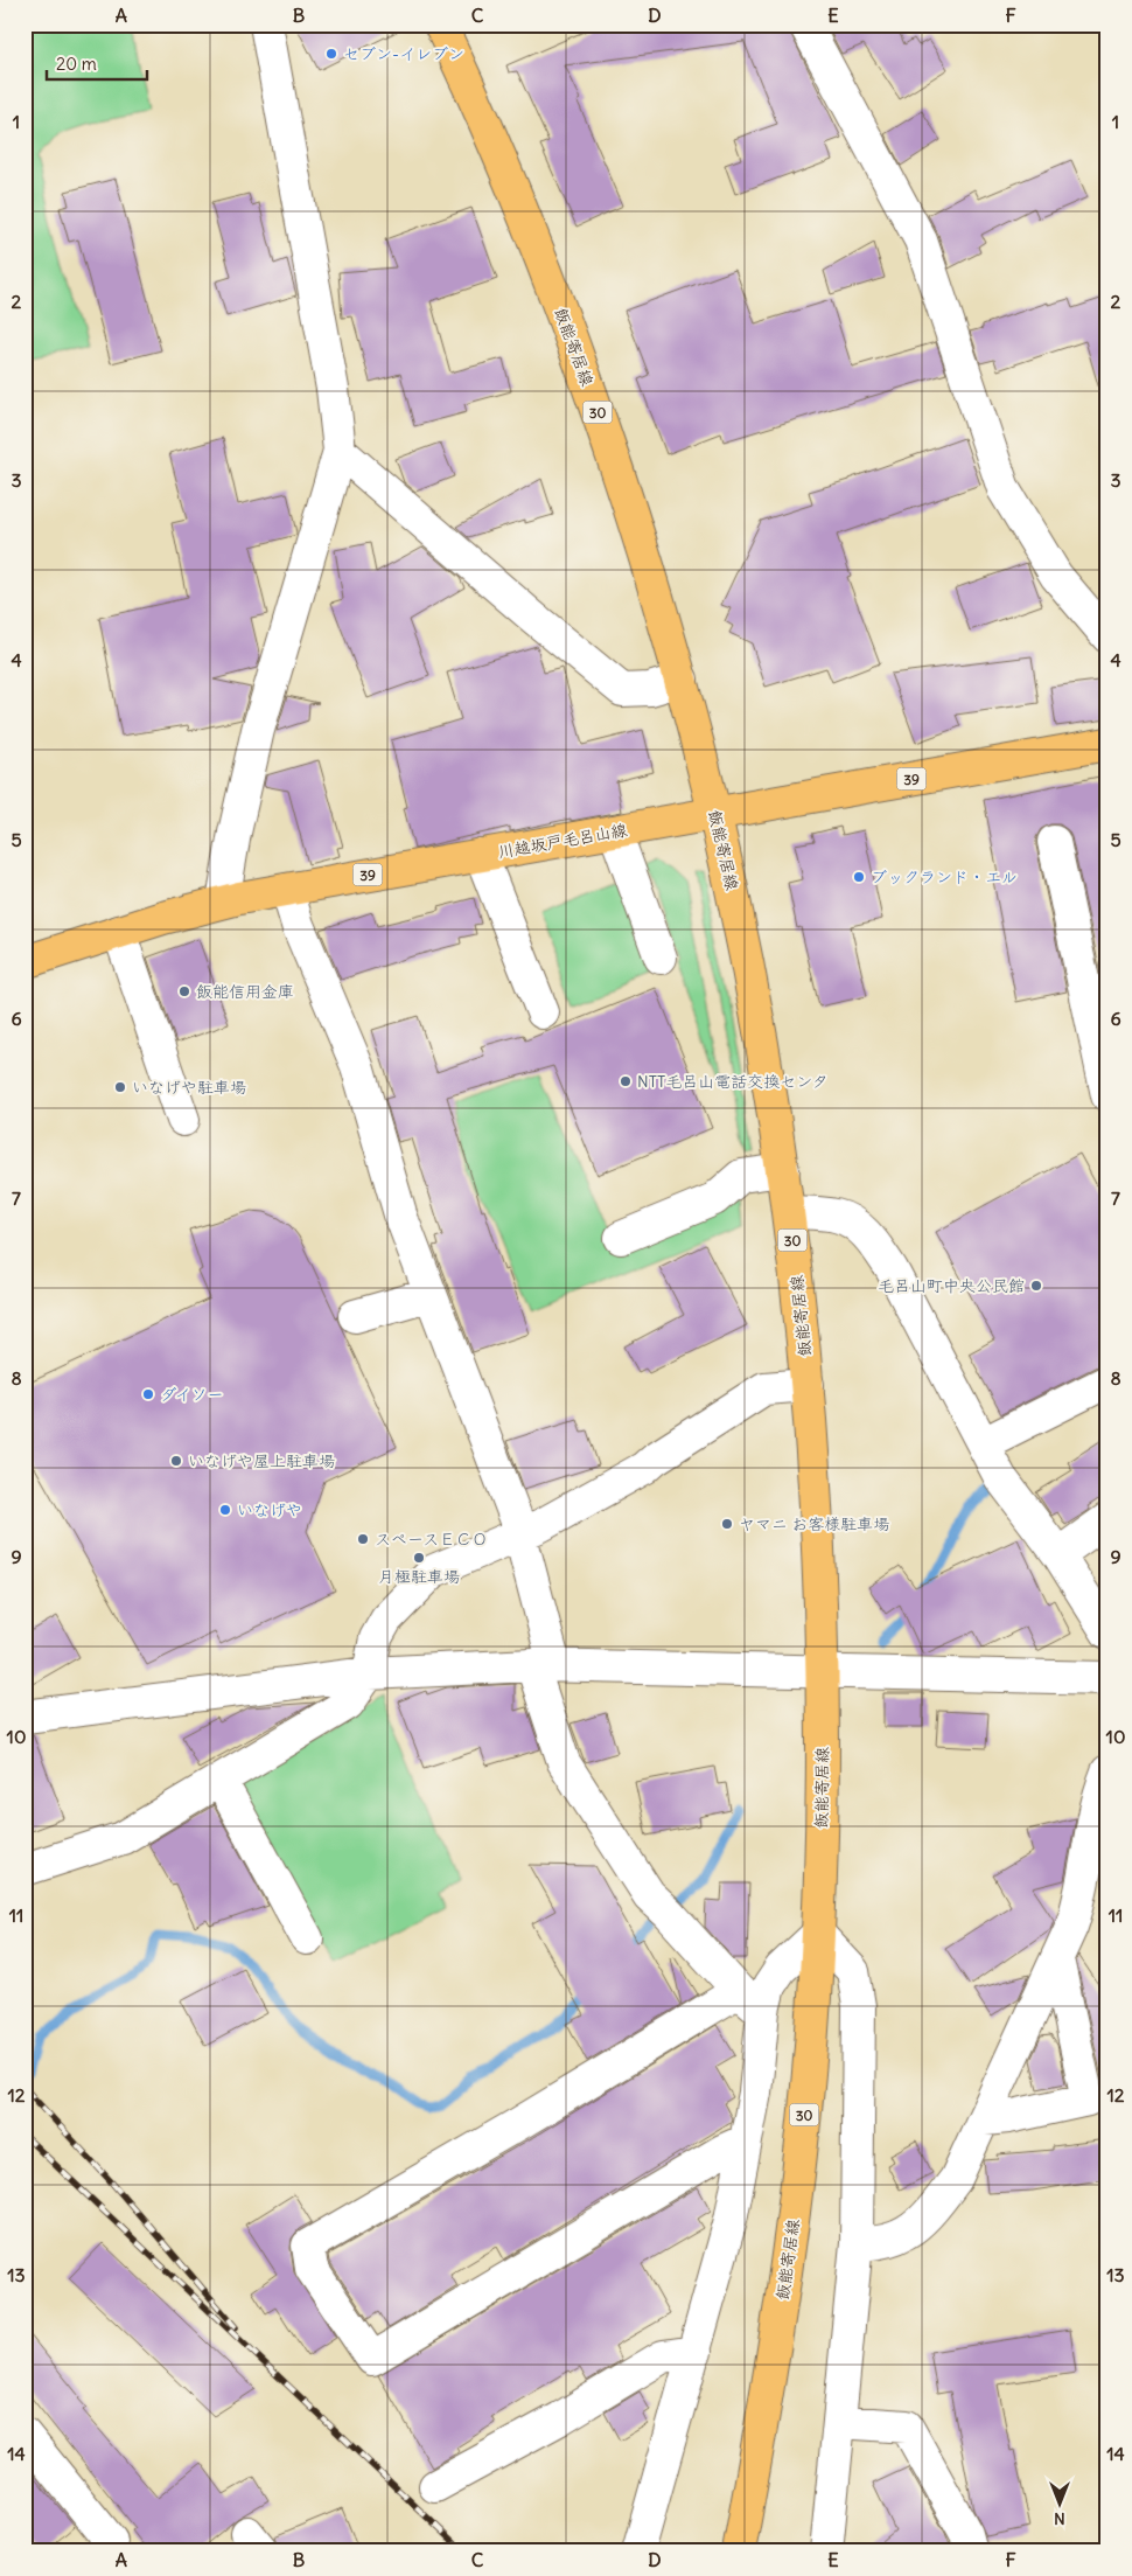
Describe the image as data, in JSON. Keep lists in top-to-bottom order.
{
  "streets": {
    "main road": [
      "飯能寄居線",
      "30",
      "39",
      "川越坂戸毛呂山線"
    ]
  },
  "crossings": [
    ["飯能寄居線", "川越坂戸毛呂山線"]
  ],
  "places": [
    "セブン-イレブン",
    "ブックランド・エル",
    "飯能信用金庫",
    "NTT毛呂山電話交換センタ",
    "いなげや駐車場",
    "毛呂山町中央公民館",
    "ダイソー",
    "いなげや屋上駐車場",
    "いなげや",
    "ヤマニ お客様駐車場",
    "スペースＥＣＯ",
    "月極駐車場"
  ],
  "scale_bar": "20 m",
  "north": "bottom",
  "grid": {
    "columns": [
      "A",
      "B",
      "C",
      "D",
      "E",
      "F"
    ],
    "rows": [
      "1",
      "2",
      "3",
      "4",
      "5",
      "6",
      "7",
      "8",
      "9",
      "10",
      "11",
      "12",
      "13",
      "14"
    ]
  }
}
